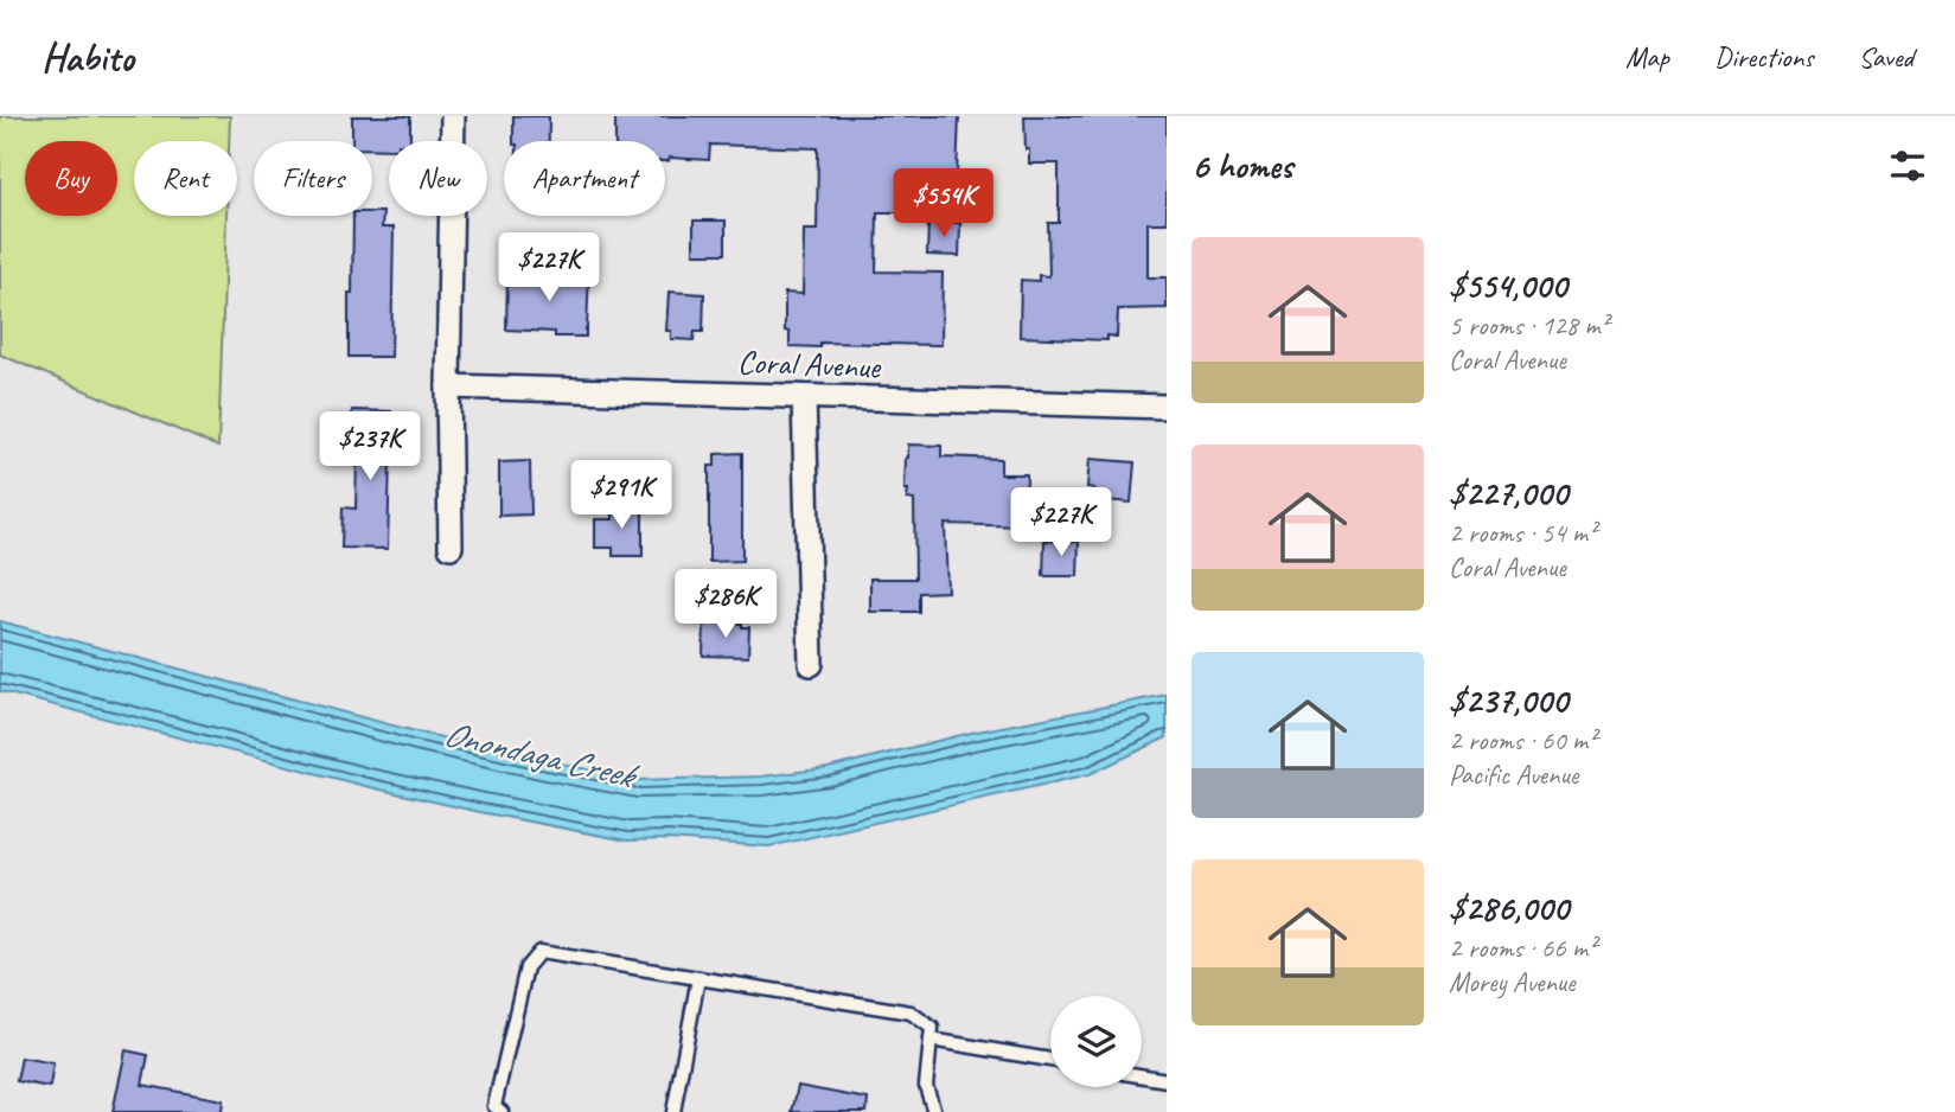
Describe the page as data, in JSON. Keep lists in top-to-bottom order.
{
  "streets": {
    "street": ["Coral Avenue"]
  },
  "water": ["Onondaga Creek"],
  "page": {
    "header": "Habito",
    "nav": ["Map", "Directions", "Saved"],
    "heading": "6 homes",
    "chip": [
      "Buy",
      "Rent",
      "Filters",
      "New",
      "Apartment"
    ],
    "price": [
      "$554K",
      "$227K",
      "$237K",
      "$291K",
      "$227K",
      "$286K"
    ],
    "list": [
      {
        "name": "$554,000",
        "note": "5 rooms · 128 m² · Coral Avenue"
      },
      {
        "name": "$227,000",
        "note": "2 rooms · 54 m² · Coral Avenue"
      },
      {
        "name": "$237,000",
        "note": "2 rooms · 60 m² · Pacific Avenue"
      },
      {
        "name": "$286,000",
        "note": "2 rooms · 66 m² · Morey Avenue"
      }
    ]
  }
}
